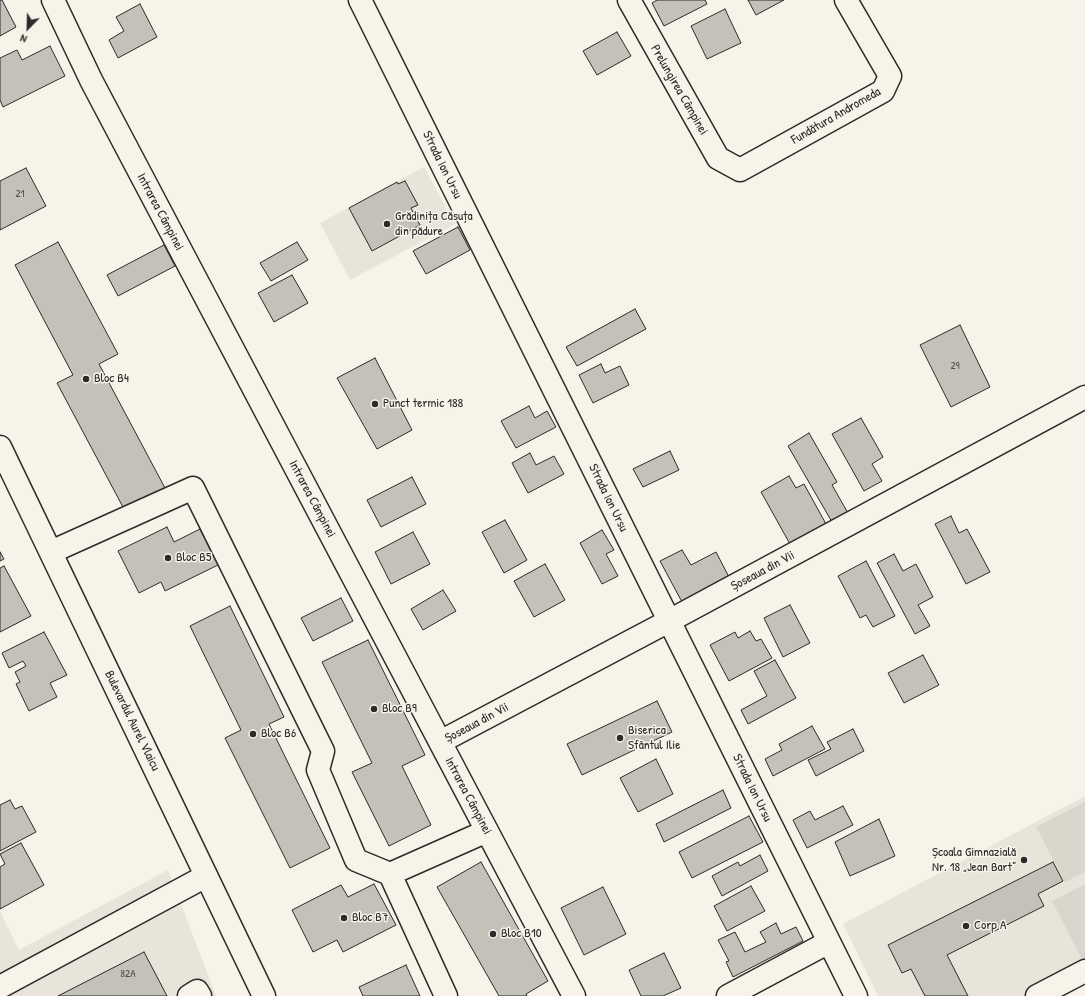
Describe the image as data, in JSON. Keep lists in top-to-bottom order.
{
  "streets": {
    "street": [
      "Prelungirea Câmpinei",
      "Fundătura Andromeda",
      "Strada Ion Ursu",
      "Intrarea Câmpinei",
      "Șoseaua din Vii",
      "Bulevardul Aurel Vlaicu"
    ]
  },
  "crossings": [
    ["Prelungirea Câmpinei", "Fundătura Andromeda"],
    ["Strada Ion Ursu", "Șoseaua din Vii"],
    ["Intrarea Câmpinei", "Șoseaua din Vii"]
  ],
  "places": [
    "Grădinița Căsuța din pădure",
    "Bloc B4",
    "Punct termic 188",
    "Bloc B5",
    "Bloc B9",
    "Bloc B6",
    "Biserica Sfântul Ilie",
    "Școala Gimnazială Nr. 18 „Jean Bart”",
    "Bloc B7",
    "Corp A",
    "Bloc B10"
  ],
  "house_numbers": ["21", "29", "82A"],
  "north": "bottom left"
}
